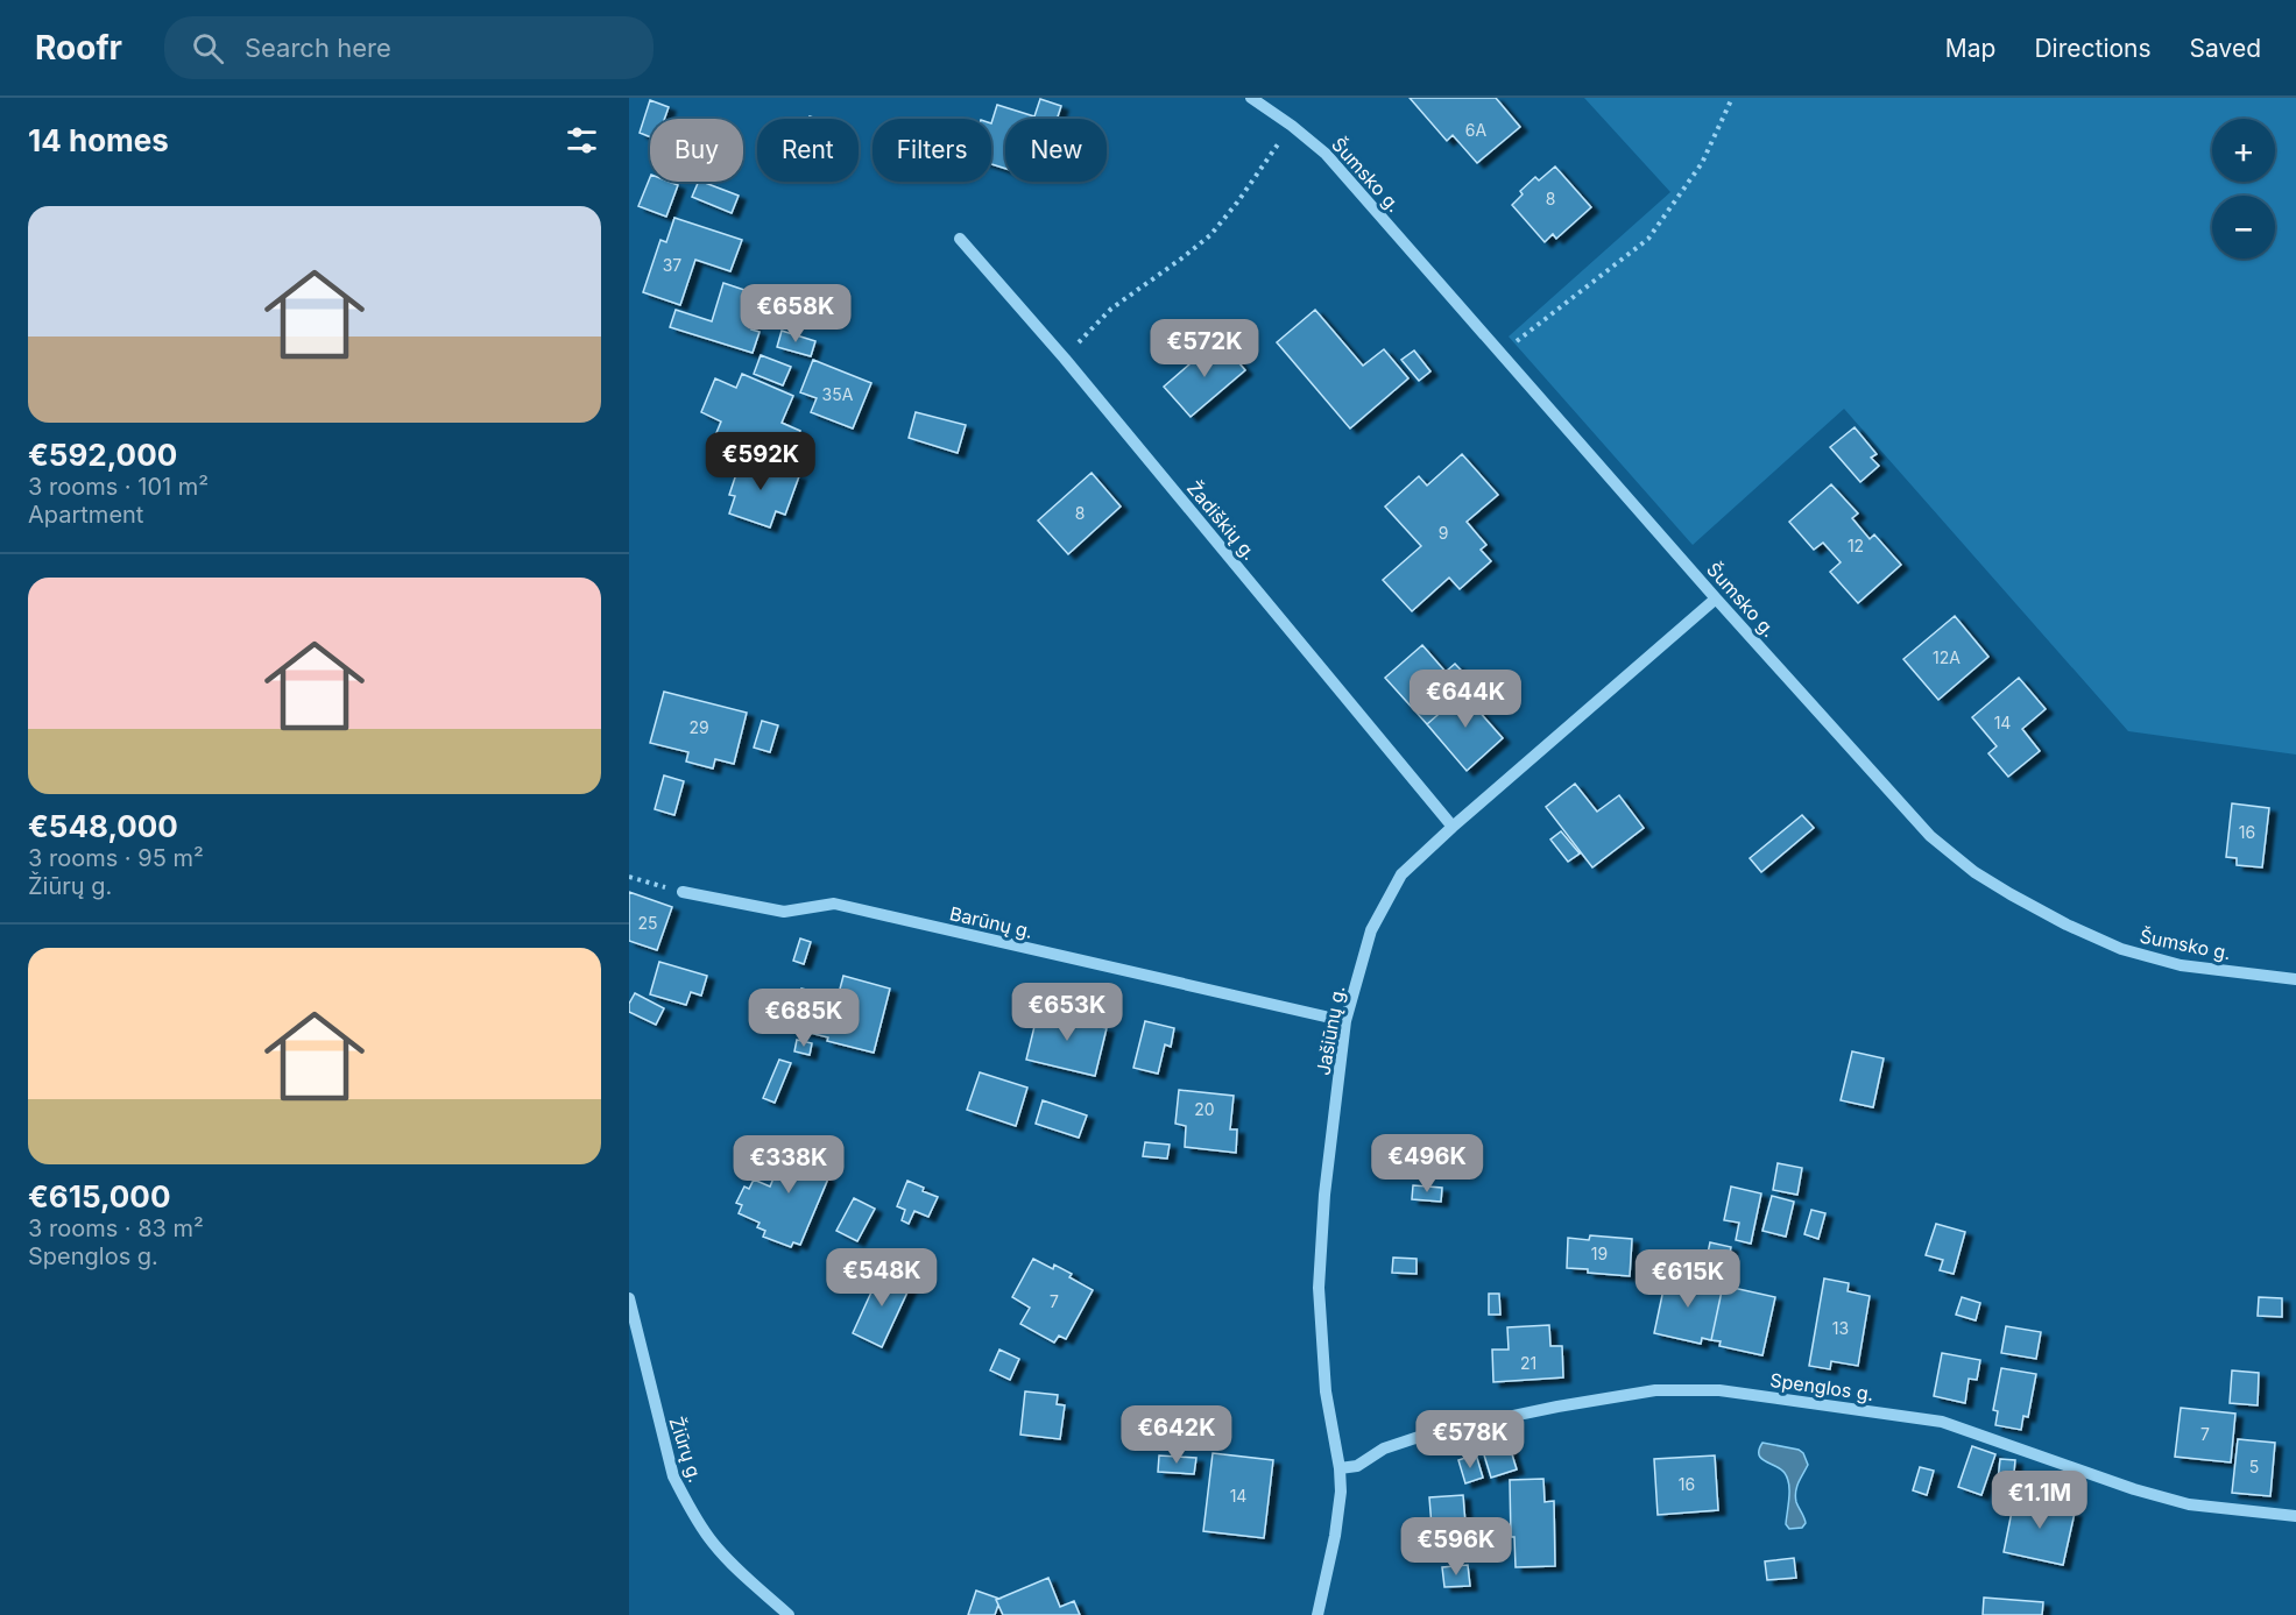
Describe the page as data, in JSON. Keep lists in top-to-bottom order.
{
  "streets": {
    "street": [
      "Šumsko g.",
      "Žadiškių g.",
      "Barūnų g.",
      "Jašiūnų g.",
      "Spenglos g.",
      "Žiūrų g."
    ]
  },
  "crossings": [
    ["Šumsko g.", "Jašiūnų g."],
    ["Žadiškių g.", "Jašiūnų g."],
    ["Barūnų g.", "Jašiūnų g."],
    ["Jašiūnų g.", "Spenglos g."]
  ],
  "house_numbers": [
    "6A",
    "8",
    "37",
    "35A",
    "8",
    "9",
    "12",
    "12A",
    "14",
    "29",
    "16",
    "25",
    "20",
    "19",
    "7",
    "13",
    "21",
    "7",
    "5",
    "16",
    "14"
  ],
  "page": {
    "header": "Roofr",
    "search": "Search here",
    "nav": ["Map", "Directions", "Saved"],
    "heading": "14 homes",
    "map_buttons": ["+", "−"],
    "chip": [
      "Buy",
      "Rent",
      "Filters",
      "New"
    ],
    "list": [
      {
        "name": "€592,000",
        "note": "3 rooms · 101 m² · Apartment"
      },
      {
        "name": "€548,000",
        "note": "3 rooms · 95 m² · Žiūrų g."
      },
      {
        "name": "€615,000",
        "note": "3 rooms · 83 m² · Spenglos g."
      }
    ],
    "price": [
      "€658K",
      "€572K",
      "€592K",
      "€644K",
      "€653K",
      "€685K",
      "€496K",
      "€338K",
      "€548K",
      "€615K",
      "€642K",
      "€578K",
      "€1.1M",
      "€596K"
    ]
  }
}
